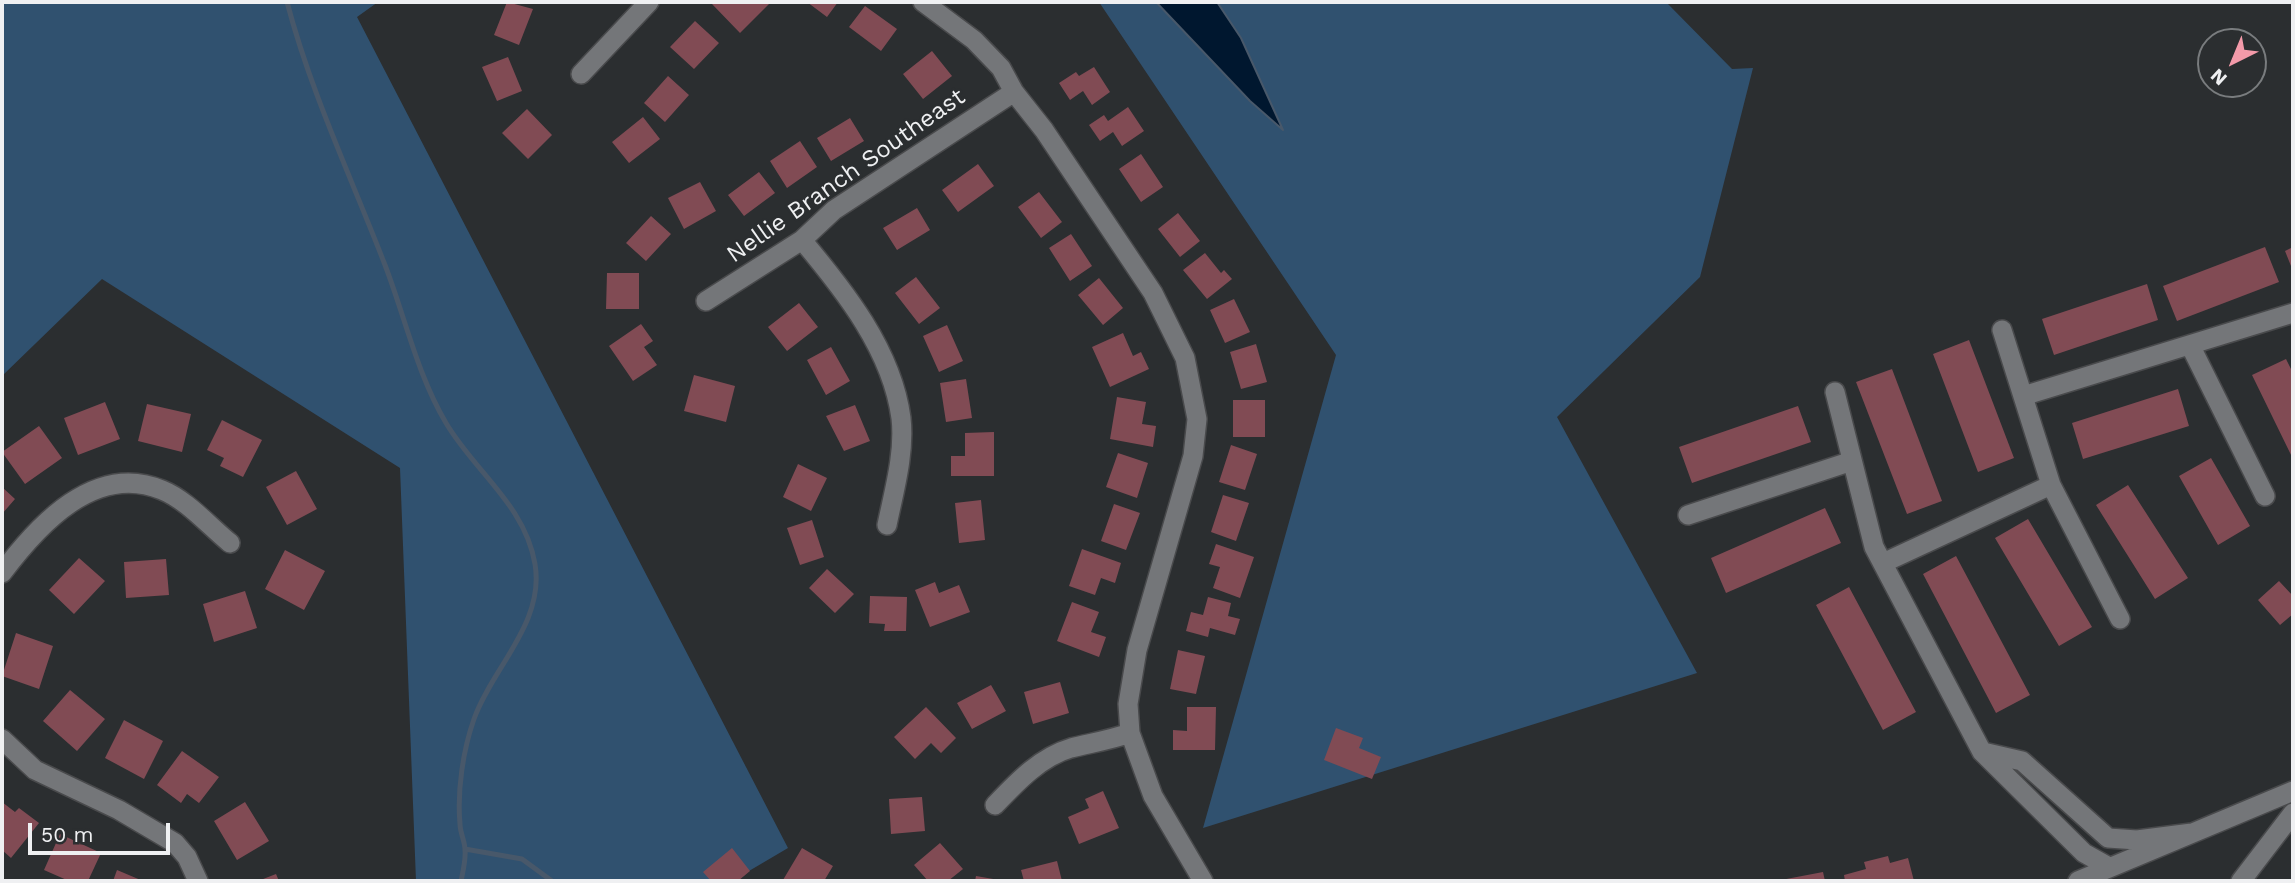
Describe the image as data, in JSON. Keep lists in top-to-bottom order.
{
  "streets": {
    "street": ["Nellie Branch Southeast"]
  },
  "scale_bar": "50 m",
  "north": "bottom left"
}
